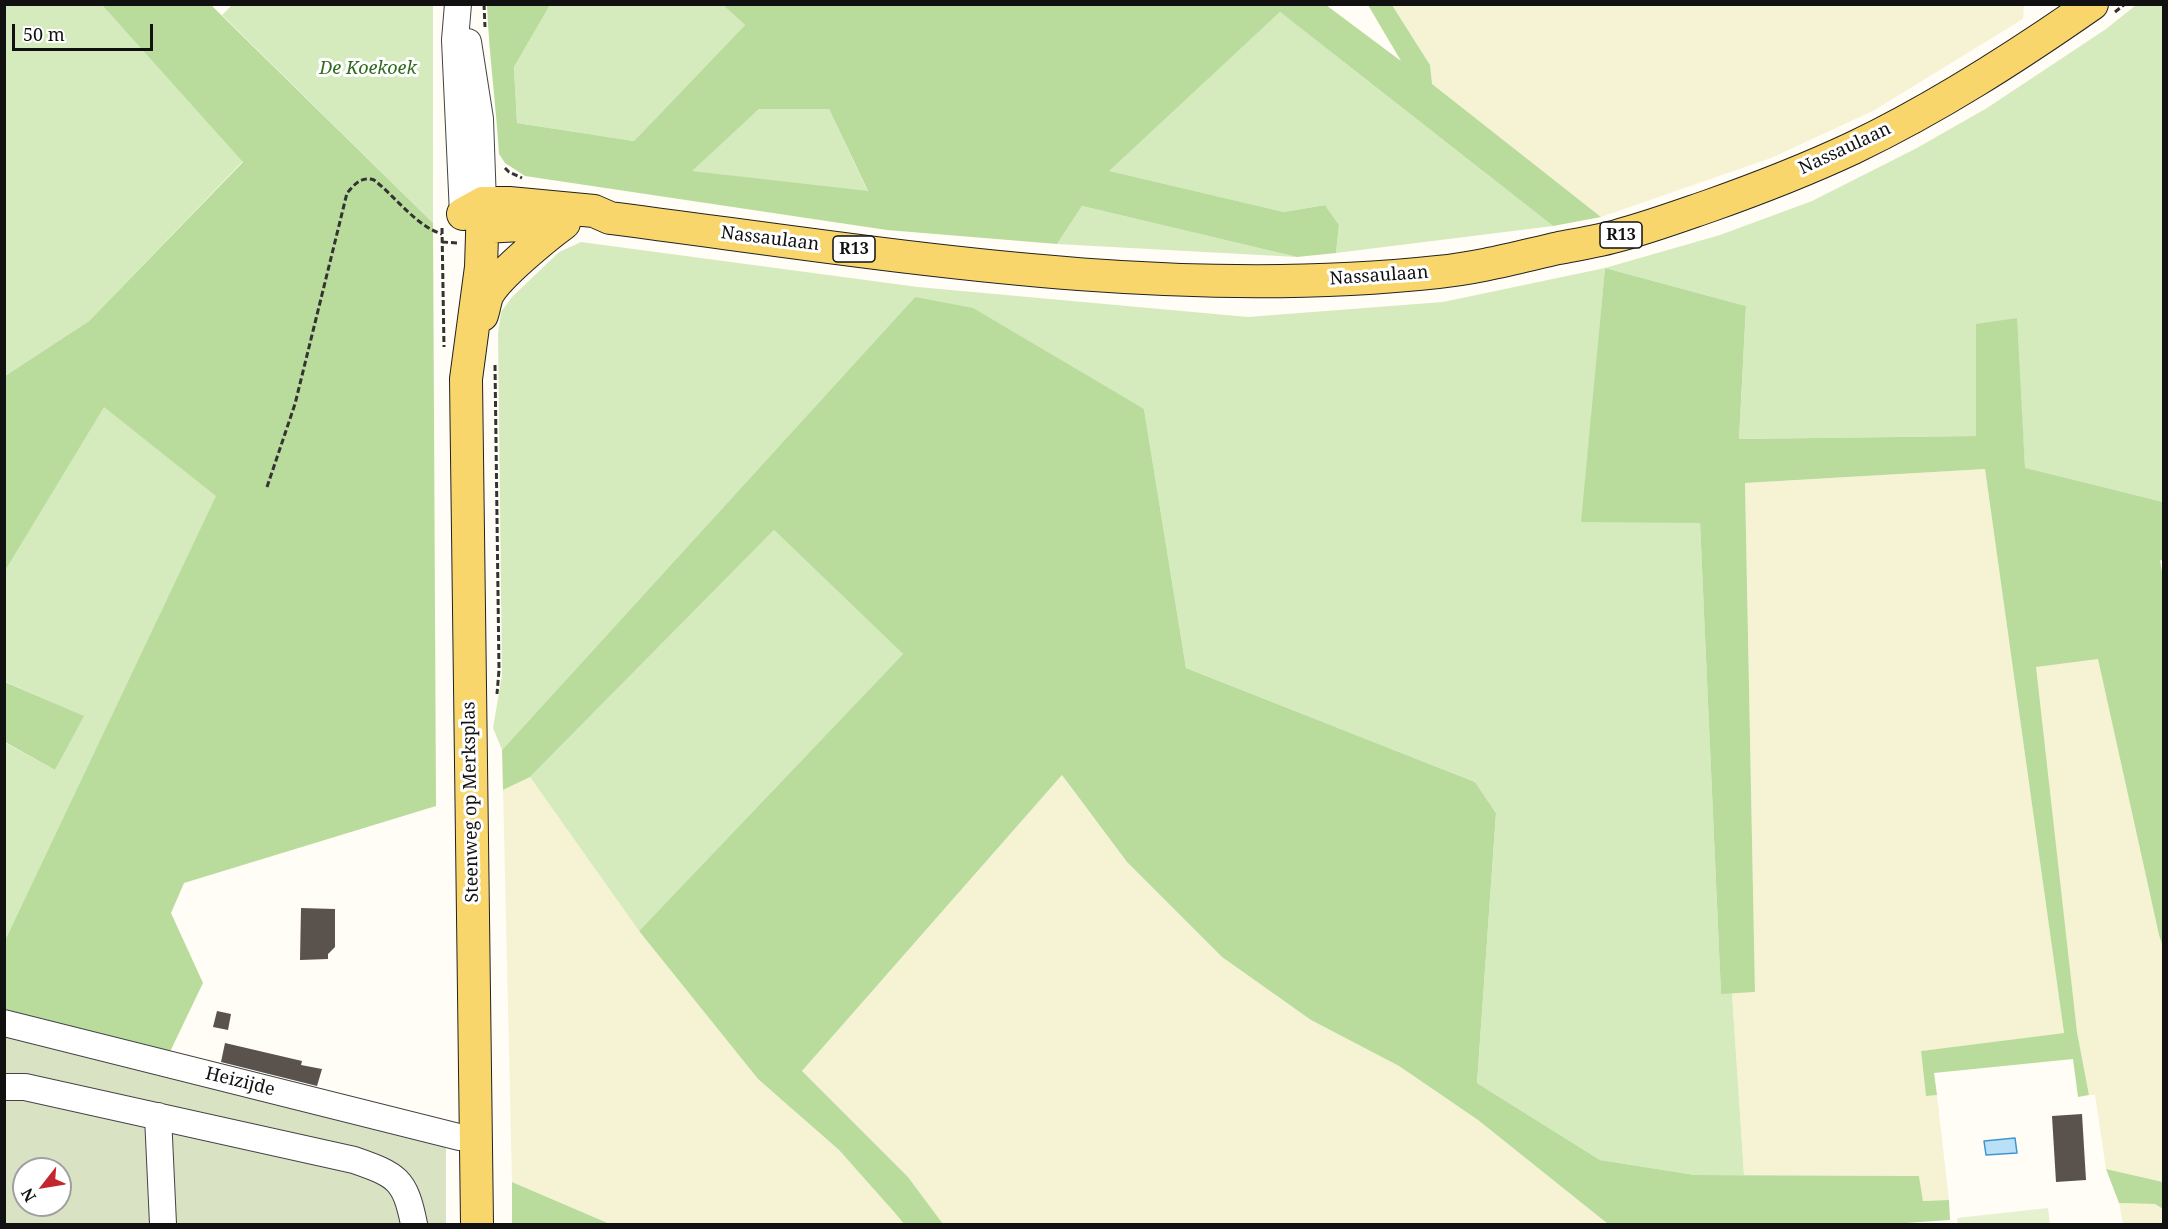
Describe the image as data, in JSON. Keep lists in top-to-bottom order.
{
  "streets": {
    "main road": ["Nassaulaan", "R13", "Steenweg op Merksplas"],
    "street": ["Heizijde"]
  },
  "crossings": [
    ["Steenweg op Merksplas", "Heizijde"]
  ],
  "parks": ["De Koekoek"],
  "scale_bar": "50 m",
  "north": "bottom left"
}
